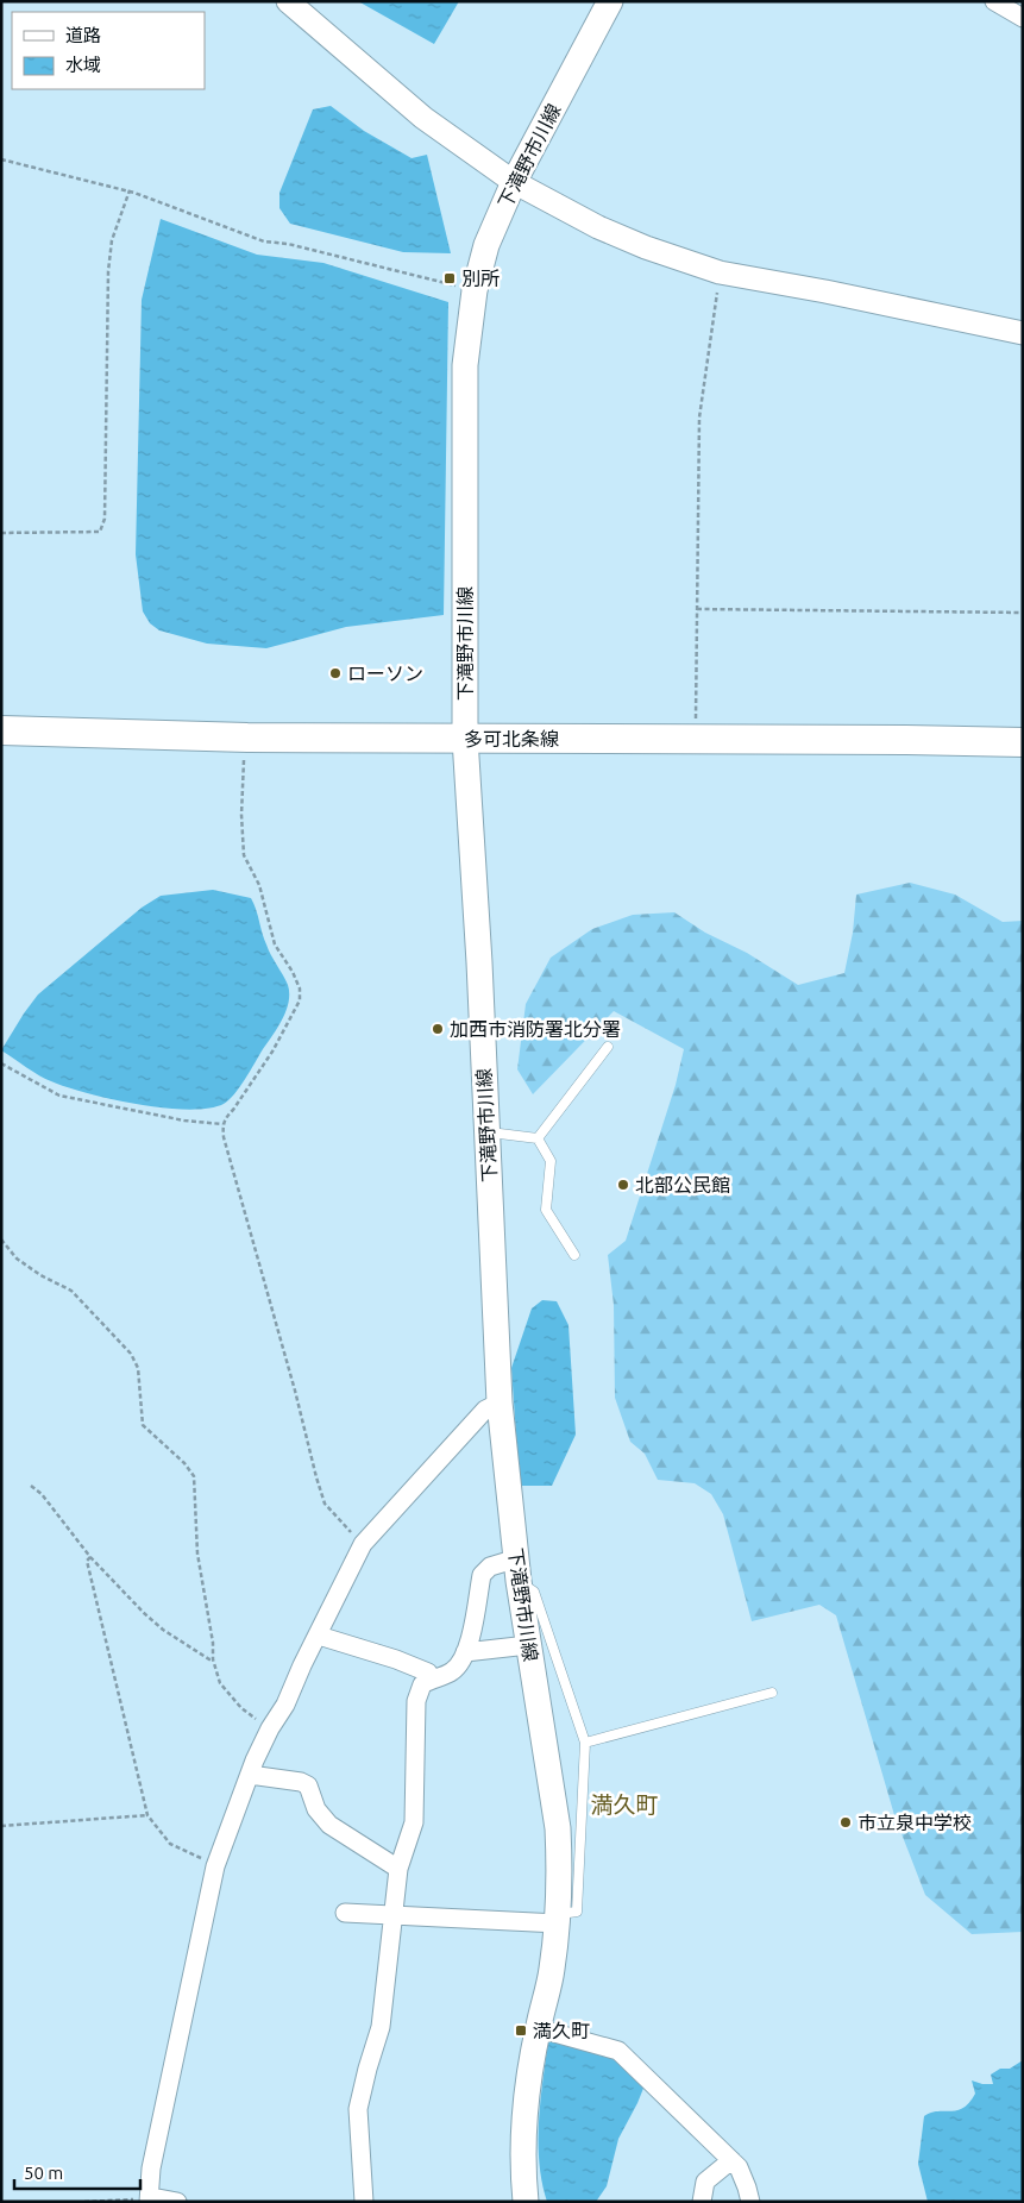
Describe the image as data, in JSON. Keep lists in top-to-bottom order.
{
  "streets": {
    "main road": ["下滝野市川線", "多可北条線"]
  },
  "crossings": [
    ["下滝野市川線", "多可北条線"]
  ],
  "districts": ["満久町"],
  "places": {
    "transit": ["別所", "満久町"],
    "other": [
      "ローソン",
      "加西市消防署北分署",
      "北部公民館",
      "市立泉中学校"
    ]
  },
  "legend": ["道路", "水域"],
  "scale_bar": "50 m"
}
